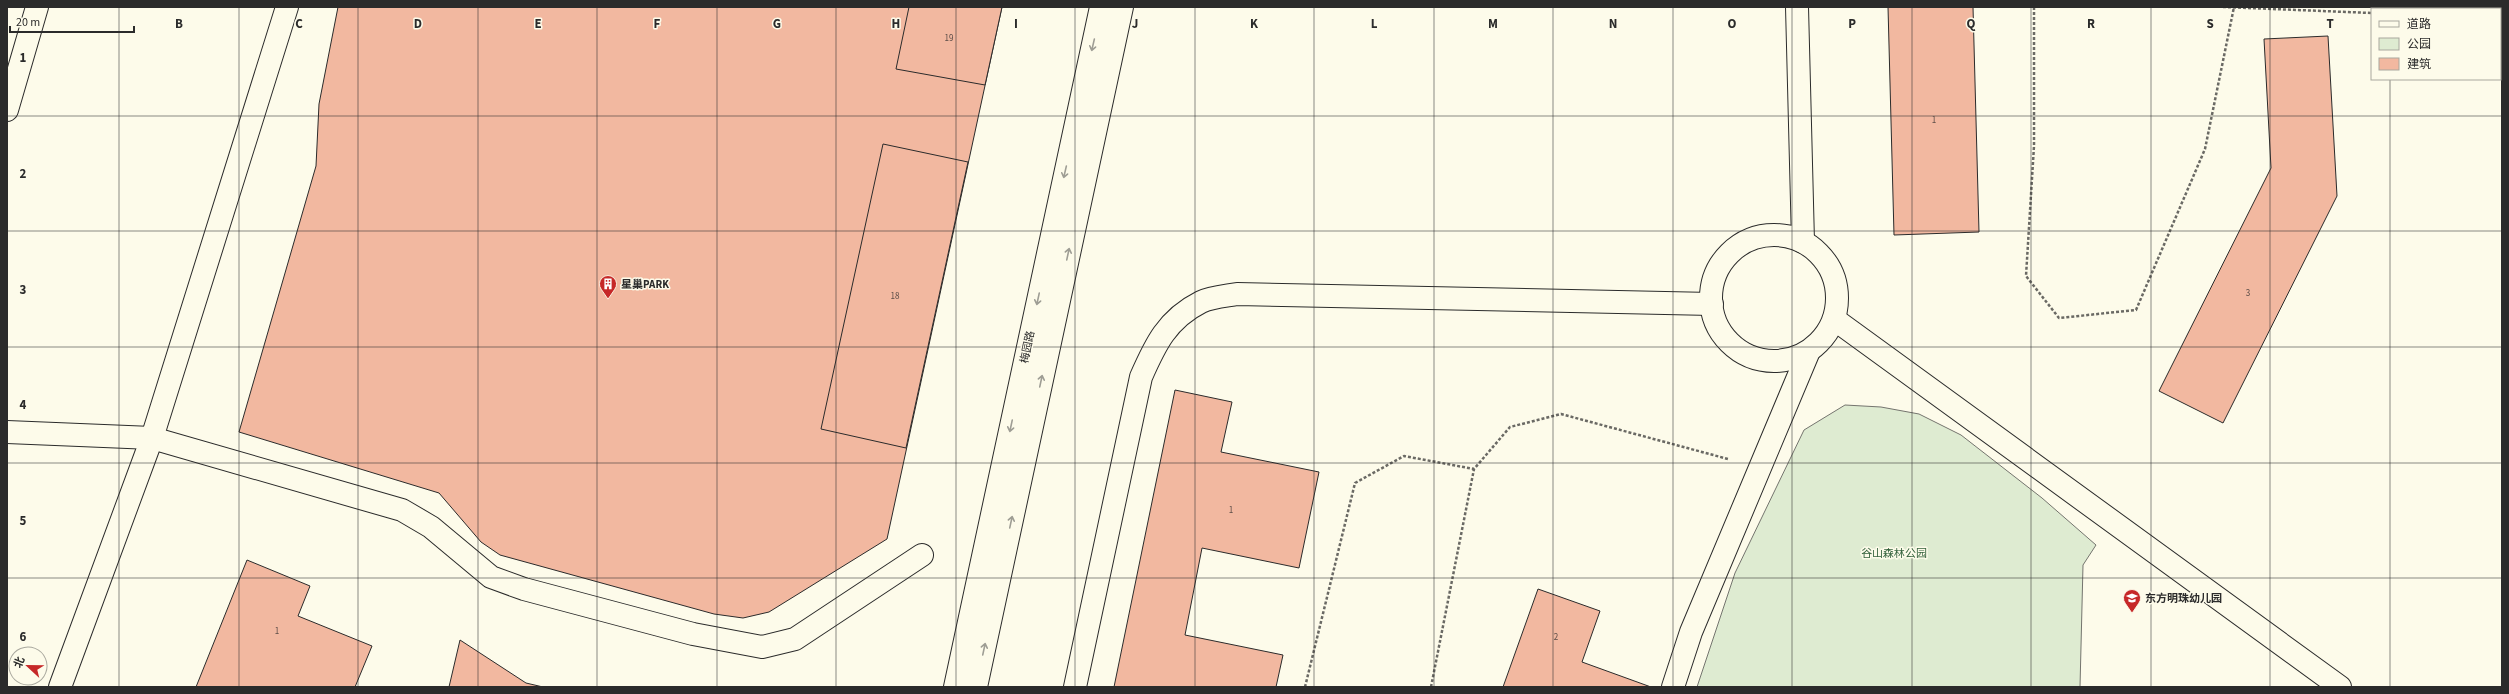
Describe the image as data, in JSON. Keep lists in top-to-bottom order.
{
  "streets": {
    "street": ["梅园路"]
  },
  "parks": ["谷山森林公园"],
  "places": {
    "building": ["星巢PARK"],
    "school or university": ["东方明珠幼儿园"]
  },
  "house_numbers": [
    "19",
    "1",
    "3",
    "18",
    "1",
    "1",
    "2"
  ],
  "legend": ["道路", "公园", "建筑"],
  "scale_bar": "20 m",
  "north": "left",
  "grid": {
    "columns": [
      "B",
      "C",
      "D",
      "E",
      "F",
      "G",
      "H",
      "I",
      "J",
      "K",
      "L",
      "M",
      "N",
      "O",
      "P",
      "Q",
      "R",
      "S",
      "T"
    ],
    "rows": [
      "1",
      "2",
      "3",
      "4",
      "5",
      "6"
    ]
  }
}
